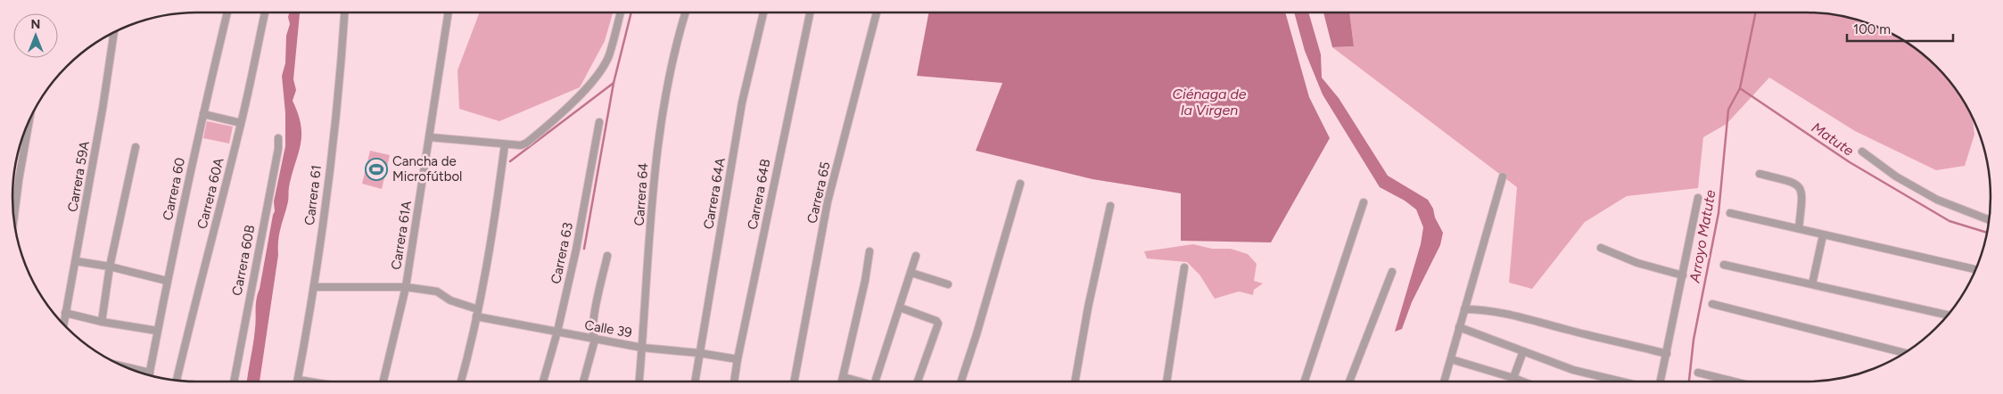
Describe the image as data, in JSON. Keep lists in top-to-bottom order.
{
  "streets": {
    "street": [
      "Carrera 59A",
      "Carrera 60",
      "Carrera 65",
      "Carrera 60A",
      "Carrera 64A",
      "Carrera 64",
      "Carrera 64B",
      "Carrera 61",
      "Carrera 61A",
      "Carrera 63",
      "Carrera 60B",
      "Calle 39"
    ]
  },
  "crossings": [
    ["Carrera 64A", "Calle 39"],
    ["Carrera 64", "Calle 39"],
    ["Carrera 64B", "Calle 39"],
    ["Carrera 61", "Calle 39"],
    ["Carrera 61A", "Calle 39"],
    ["Carrera 63", "Calle 39"]
  ],
  "water": ["Ciénaga de la Virgen", "Matute", "Arroyo Matute"],
  "places": {
    "sports": ["Cancha de Microfútbol"]
  },
  "scale_bar": "100 m",
  "north": "top"
}
